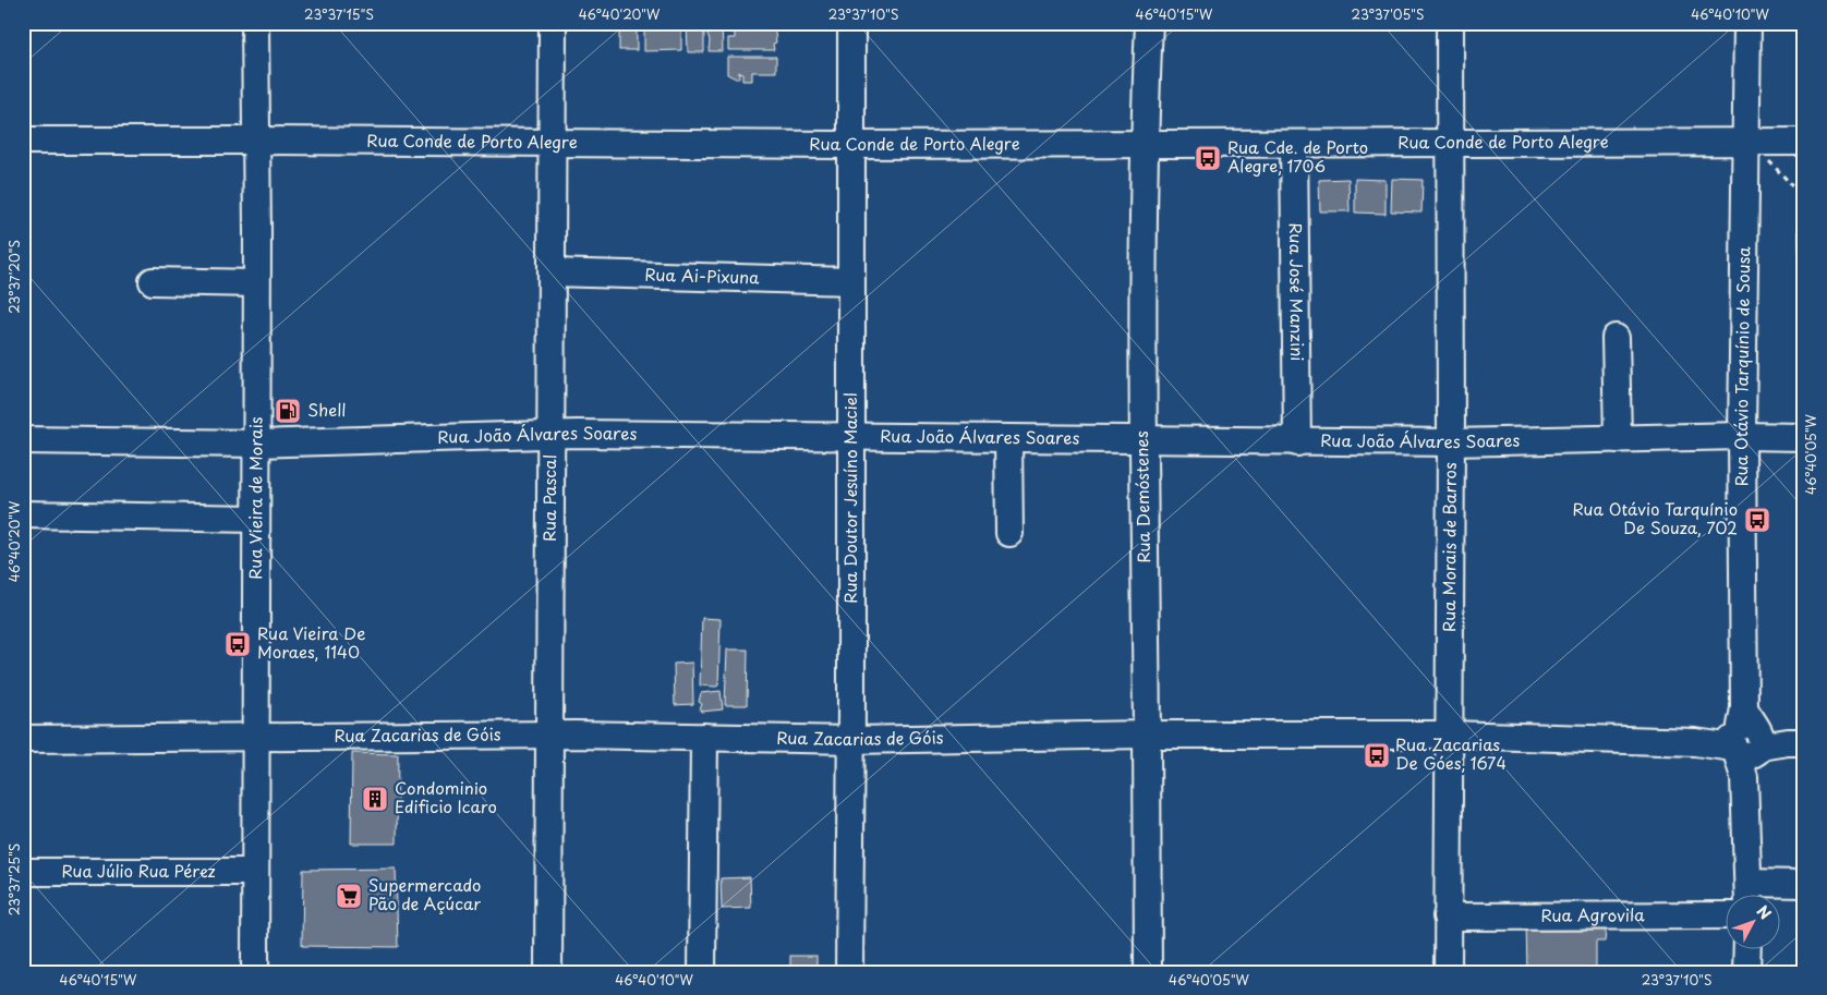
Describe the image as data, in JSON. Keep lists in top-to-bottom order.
{
  "streets": {
    "street": [
      "Rua Conde de Porto Alegre",
      "Rua Ai-Pixuna",
      "Rua José Manzini",
      "Rua Otávio Tarquínio de Sousa",
      "Rua João Álvares Soares",
      "Rua Pascal",
      "Rua Demóstenes",
      "Rua Vieira de Morais",
      "Rua Doutor Jesuíno Maciel",
      "Rua Morais de Barros",
      "Rua Zacarias de Góis",
      "Rua Júlio Rua Pérez",
      "Rua Agrovila"
    ]
  },
  "crossings": [
    ["Rua Conde de Porto Alegre", "Rua José Manzini"],
    ["Rua Conde de Porto Alegre", "Rua Otávio Tarquínio de Sousa"],
    ["Rua Conde de Porto Alegre", "Rua Pascal"],
    ["Rua Conde de Porto Alegre", "Rua Demóstenes"],
    ["Rua Conde de Porto Alegre", "Rua Vieira de Morais"],
    ["Rua Conde de Porto Alegre", "Rua Doutor Jesuíno Maciel"],
    ["Rua Conde de Porto Alegre", "Rua Morais de Barros"],
    ["Rua Ai-Pixuna", "Rua Pascal"],
    ["Rua Ai-Pixuna", "Rua Doutor Jesuíno Maciel"],
    ["Rua José Manzini", "Rua João Álvares Soares"],
    ["Rua Otávio Tarquínio de Sousa", "Rua João Álvares Soares"],
    ["Rua Otávio Tarquínio de Sousa", "Rua Zacarias de Góis"],
    ["Rua João Álvares Soares", "Rua Pascal"],
    ["Rua João Álvares Soares", "Rua Demóstenes"],
    ["Rua João Álvares Soares", "Rua Vieira de Morais"],
    ["Rua João Álvares Soares", "Rua Doutor Jesuíno Maciel"],
    ["Rua João Álvares Soares", "Rua Morais de Barros"],
    ["Rua Pascal", "Rua Zacarias de Góis"],
    ["Rua Demóstenes", "Rua Zacarias de Góis"],
    ["Rua Vieira de Morais", "Rua Zacarias de Góis"],
    ["Rua Vieira de Morais", "Rua Júlio Rua Pérez"],
    ["Rua Doutor Jesuíno Maciel", "Rua Zacarias de Góis"],
    ["Rua Morais de Barros", "Rua Zacarias de Góis"],
    ["Rua Morais de Barros", "Rua Agrovila"]
  ],
  "places": {
    "bus stop": [
      "Rua Cde. de Porto Alegre, 1706",
      "Rua Otávio Tarquínio De Souza, 702",
      "Rua Vieira De Moraes, 1140",
      "Rua Zacarias De Góes, 1674"
    ],
    "fuel station": ["Shell"],
    "building": ["Condominio Edificio Icaro"],
    "supermarket": ["Supermercado Pão de Açúcar"]
  },
  "north": "top right",
  "coordinates": [
    "23°37'15\"S",
    "46°40'20\"W",
    "23°37'10\"S",
    "46°40'15\"W",
    "23°37'05\"S",
    "46°40'10\"W",
    "23°37'20\"S",
    "46°40'05\"W",
    "23°37'25\"S"
  ]
}
